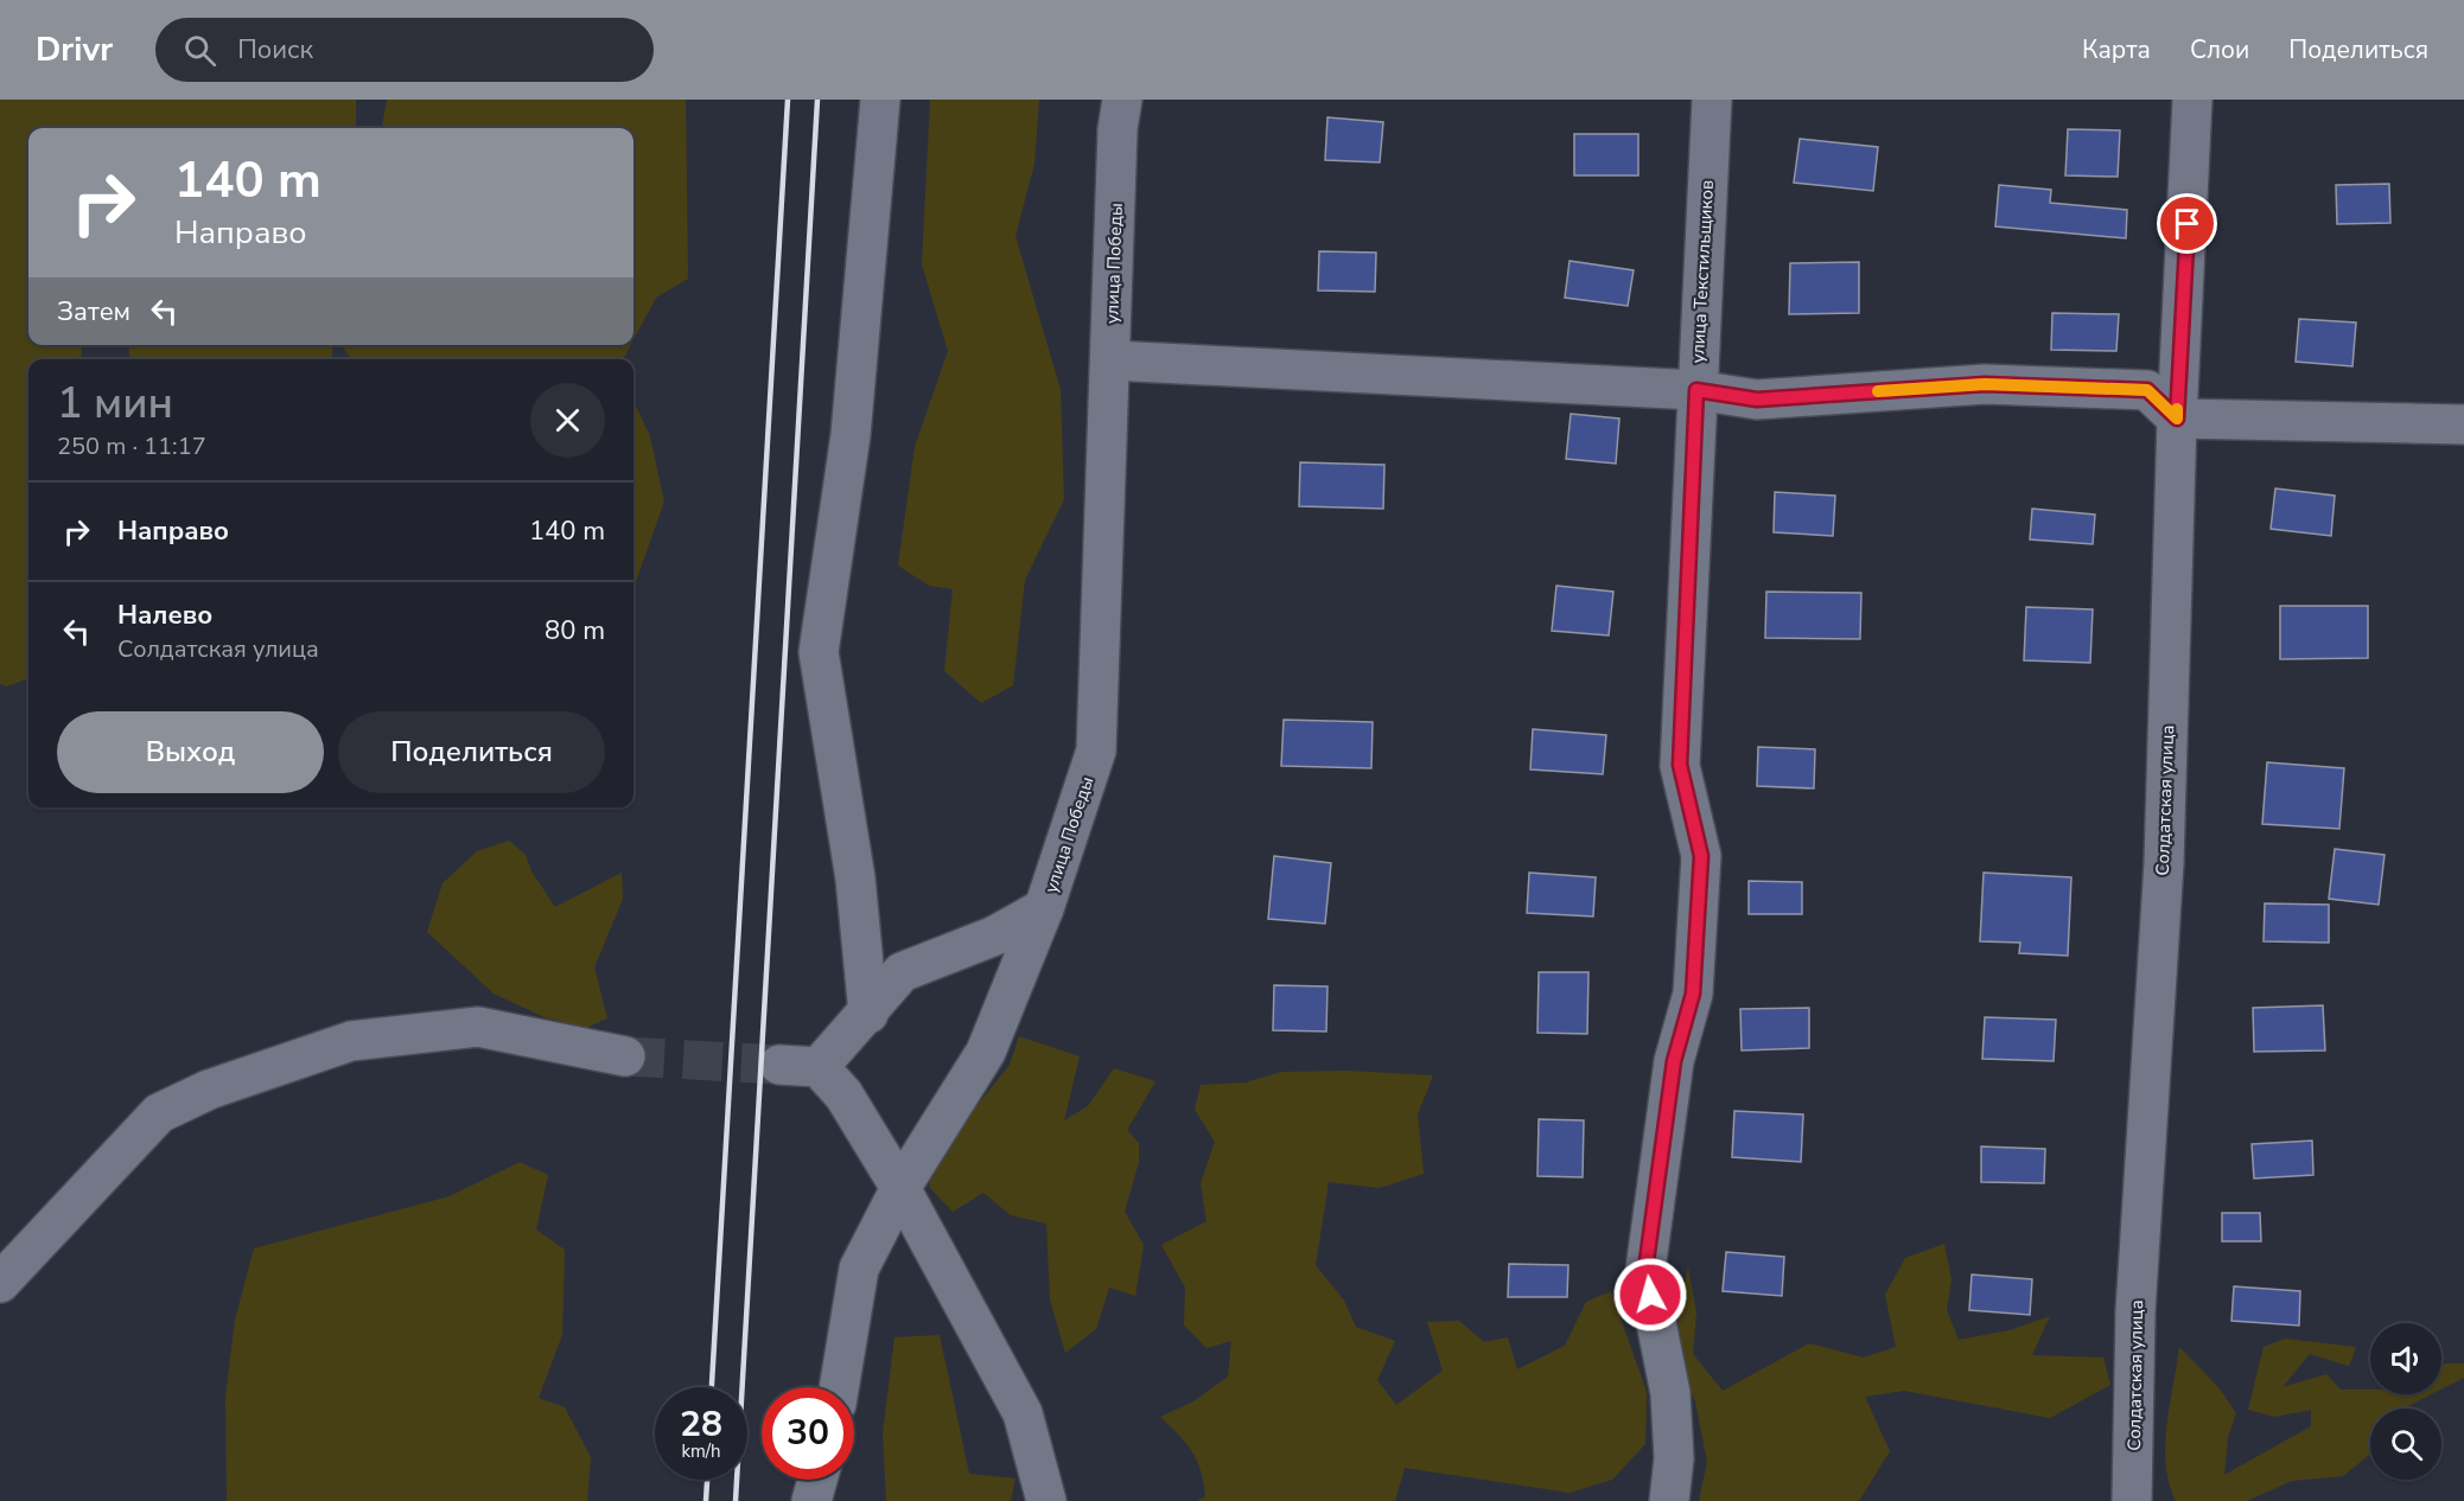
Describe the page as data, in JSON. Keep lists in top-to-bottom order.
{
  "streets": {
    "street": ["улица Победы", "улица Текстильщиков", "Солдатская улица"]
  },
  "page": {
    "header": "Drivr",
    "search": "Поиск",
    "nav": ["Карта", "Слои", "Поделиться"],
    "turn": ["140 m", "Направо"],
    "then": "Затем",
    "heading": ["1 мин", "250 m · 11:17"],
    "list": [
      {
        "name": "Направо",
        "value": "140 m"
      },
      {
        "name": "Налево",
        "note": "Солдатская улица",
        "value": "80 m"
      }
    ],
    "buttons": ["Выход", "Поделиться"],
    "speed": "28 km/h",
    "limit": "30"
  }
}
